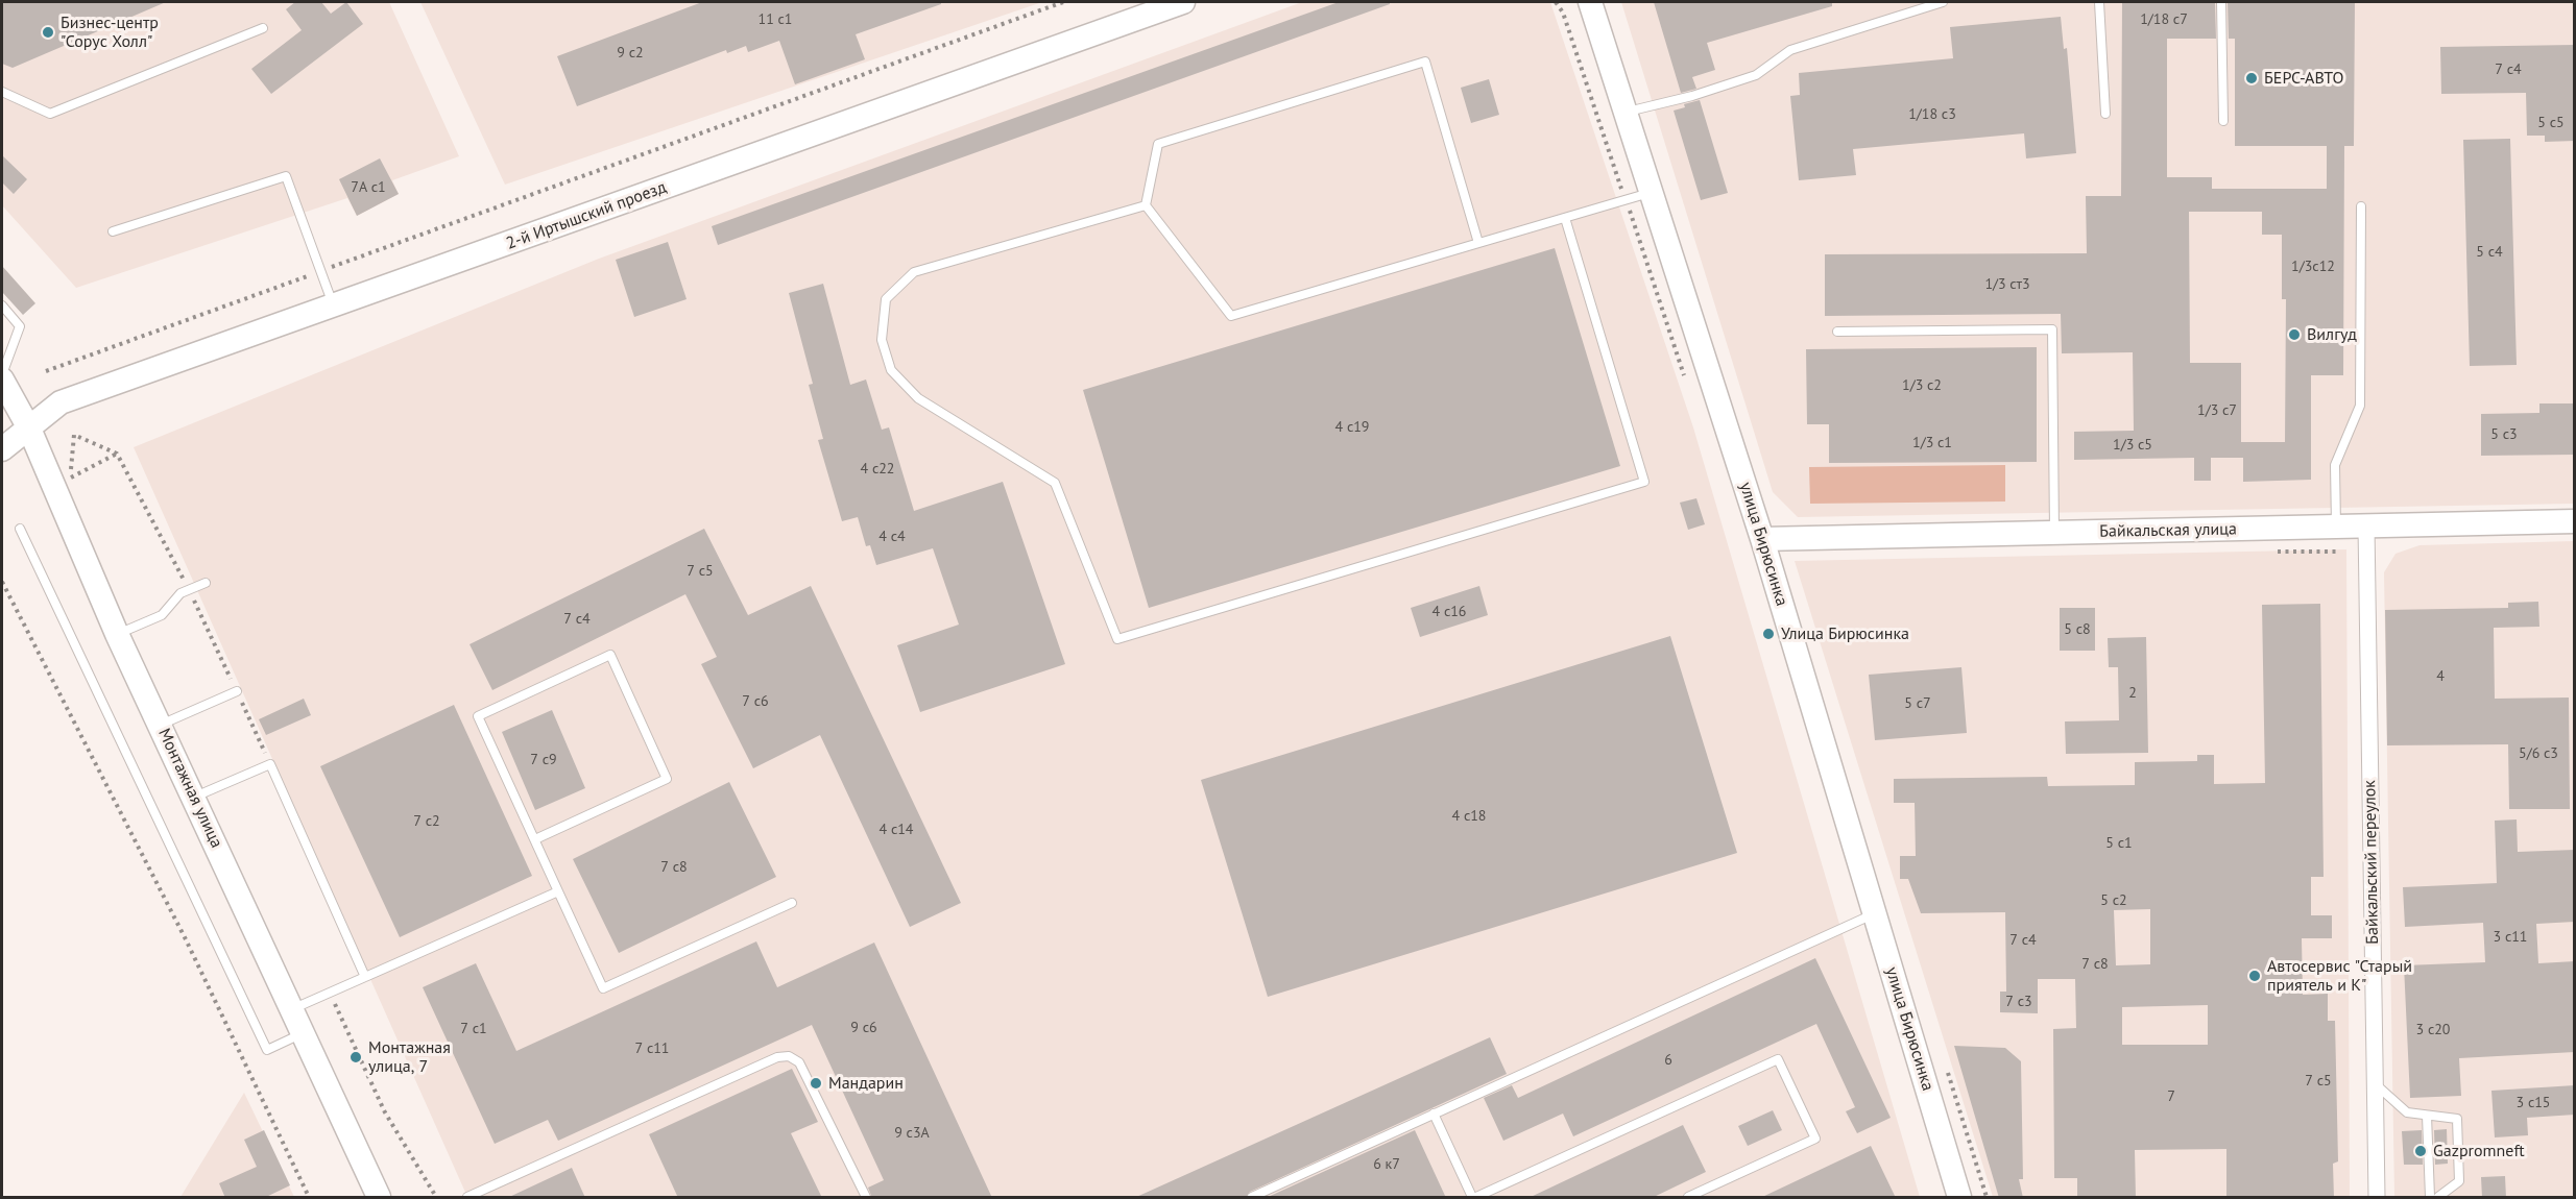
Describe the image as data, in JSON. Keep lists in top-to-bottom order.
{
  "streets": {
    "main road": [
      "2-й Иртышский проезд",
      "Байкальская улица",
      "улица Бирюсинка",
      "Монтажная улица"
    ],
    "street": ["Байкальский переулок"]
  },
  "crossings": [
    ["2-й Иртышский проезд", "Монтажная улица"],
    ["Байкальская улица", "улица Бирюсинка"],
    ["Байкальская улица", "Байкальский переулок"]
  ],
  "places": [
    "Бизнес-центр \"Сорус Холл\"",
    "БЕРС-АВТО",
    "Вилгуд",
    "Улица Бирюсинка",
    "Автосервис \"Старый приятель и К\"",
    "Монтажная улица, 7",
    "Мандарин",
    "Gazpromneft"
  ],
  "house_numbers": [
    "11 с1",
    "1/18 с7",
    "9 с2",
    "7 с4",
    "1/18 с3",
    "5 с5",
    "7А с1",
    "5 с4",
    "1/3с12",
    "1/3 ст3",
    "1/3 с2",
    "1/3 с7",
    "4 с19",
    "5 с3",
    "1/3 с1",
    "1/3 с5",
    "4 с22",
    "4 с4",
    "7 с5",
    "4 с16",
    "7 с4",
    "5 с8",
    "4",
    "2",
    "7 с6",
    "5 с7",
    "5/6 с3",
    "7 с9",
    "4 с18",
    "7 с2",
    "4 c14",
    "5 с1",
    "7 с8",
    "5 с2",
    "3 с11",
    "7 с4",
    "7 с8",
    "7 с3",
    "9 с6",
    "7 с1",
    "3 с20",
    "7 с11",
    "6",
    "7 с5",
    "7",
    "3 с15",
    "9 с3А",
    "6 к7"
  ]
}
